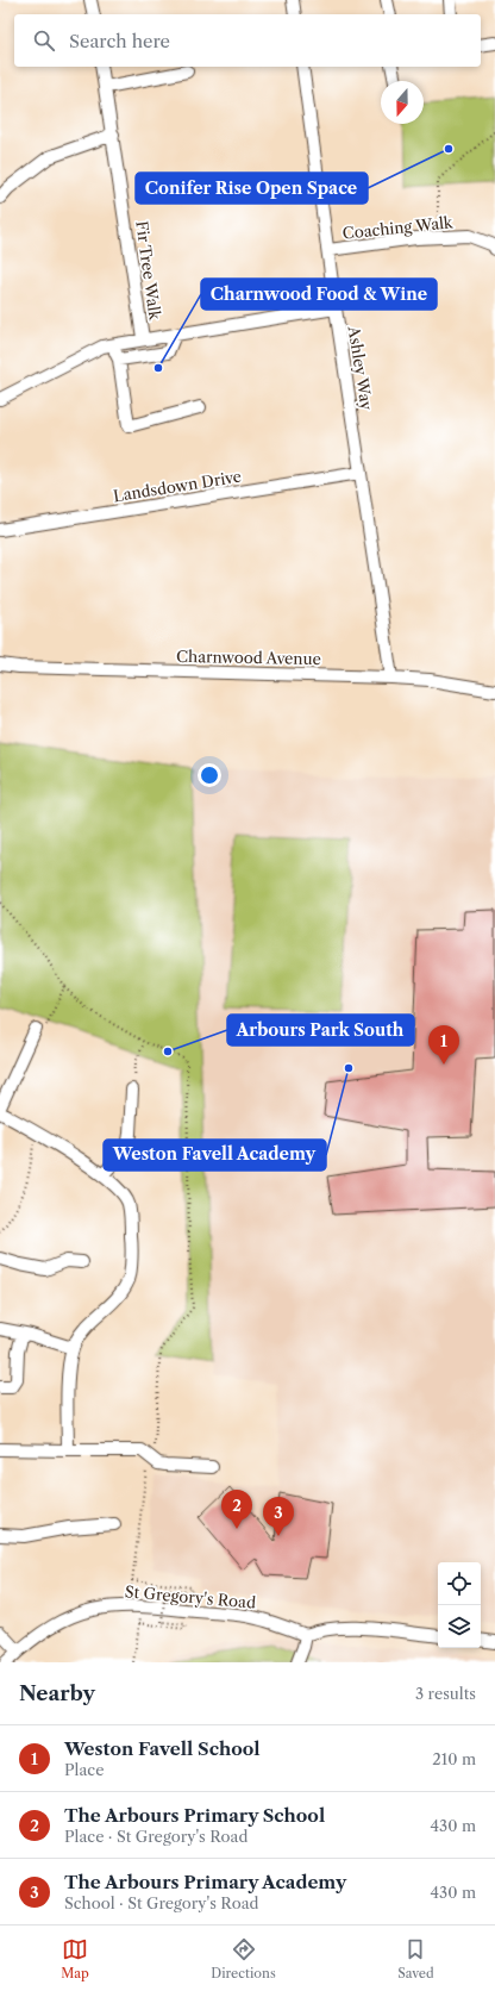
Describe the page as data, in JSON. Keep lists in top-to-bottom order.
{
  "streets": {
    "street": [
      "Coaching Walk",
      "Fir Tree Walk",
      "Ashley Way",
      "Landsdown Drive",
      "Charnwood Avenue",
      "St Gregory's Road"
    ]
  },
  "crossings": [
    ["Coaching Walk", "Ashley Way"],
    ["Ashley Way", "Landsdown Drive"],
    ["Ashley Way", "Charnwood Avenue"]
  ],
  "places": [
    "Conifer Rise Open Space",
    "Charnwood Food & Wine",
    "Arbours Park South",
    "Weston Favell Academy"
  ],
  "north": "bottom",
  "page": {
    "search": "Search here",
    "pins": ["1", "2", "3"],
    "heading": ["Nearby", "3 results"],
    "list": [
      {
        "mark": "1",
        "name": "Weston Favell School",
        "note": "Place",
        "value": "210 m"
      },
      {
        "mark": "2",
        "name": "The Arbours Primary School",
        "note": "Place · St Gregory's Road",
        "value": "430 m"
      },
      {
        "mark": "3",
        "name": "The Arbours Primary Academy",
        "note": "School · St Gregory's Road",
        "value": "430 m"
      }
    ],
    "nav": ["Map", "Directions", "Saved"]
  }
}
